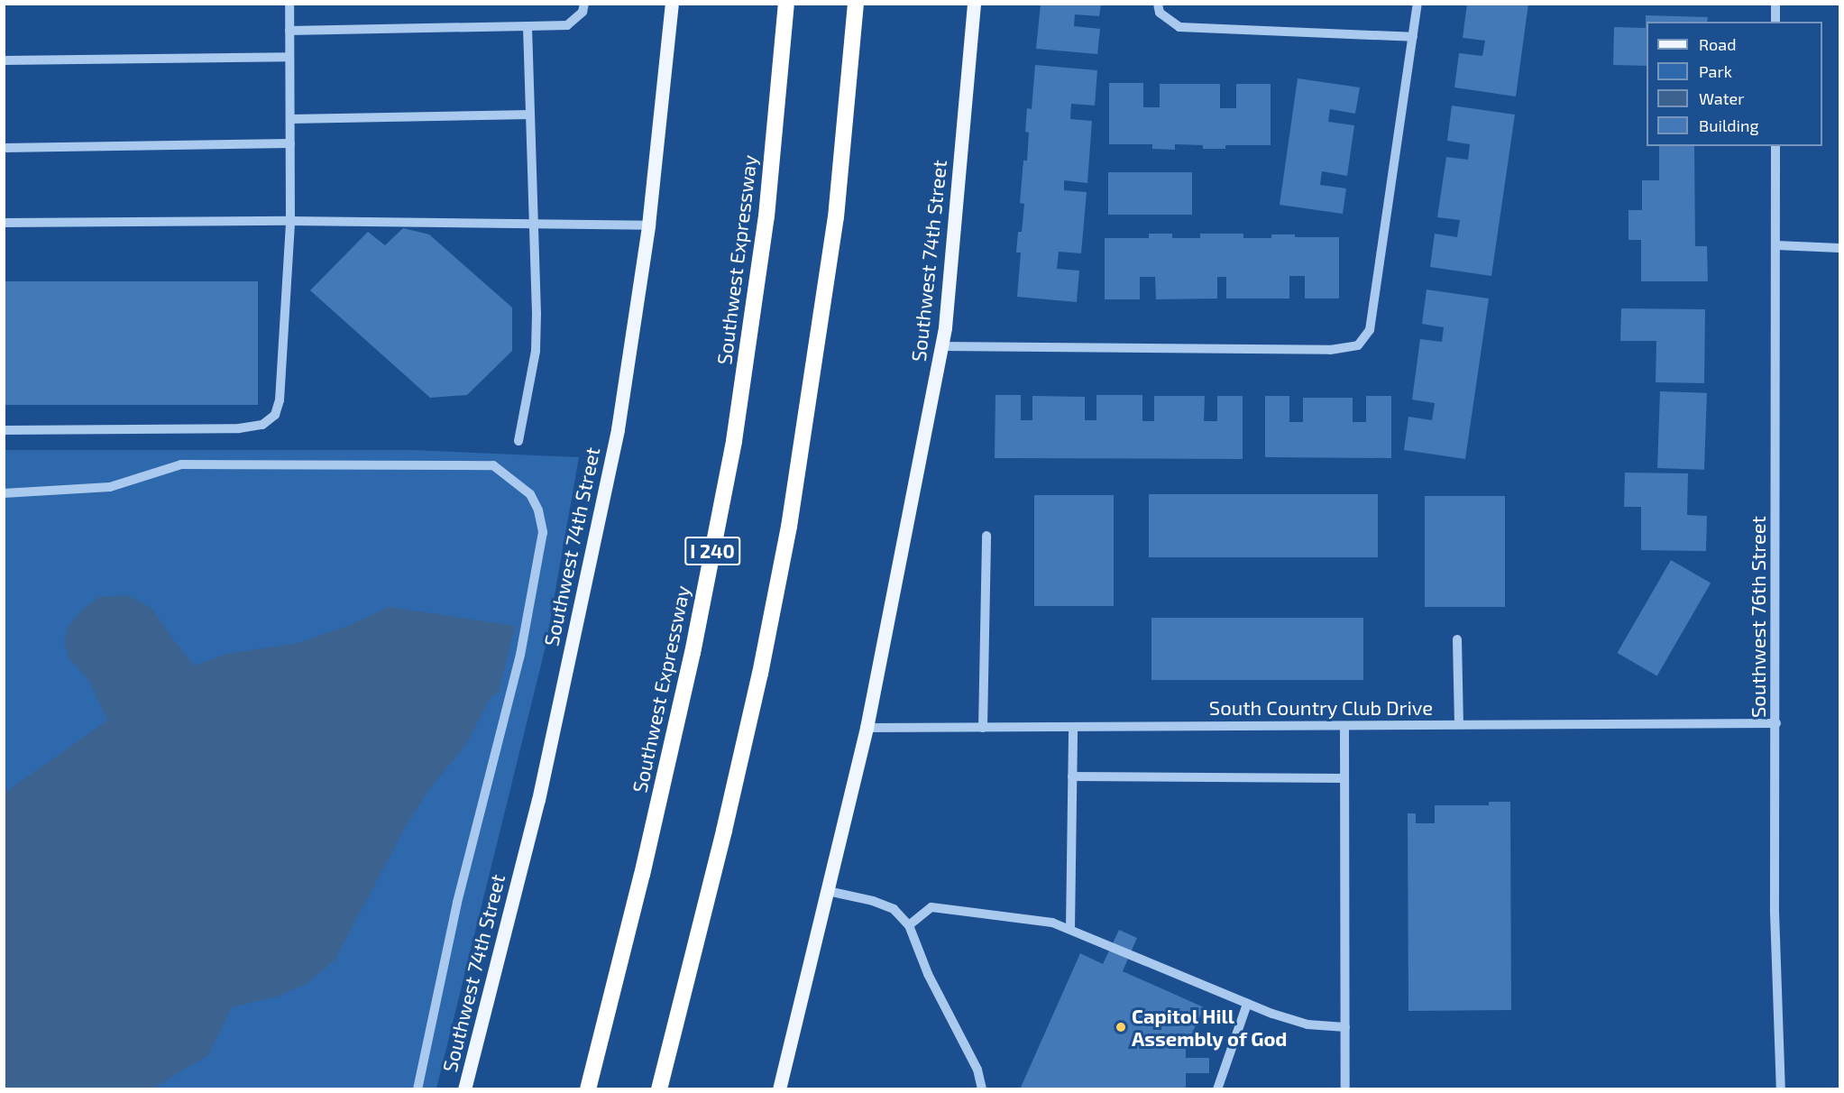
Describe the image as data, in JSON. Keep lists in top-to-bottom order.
{
  "streets": {
    "highway": ["Southwest Expressway", "I 240"],
    "main road": ["Southwest 74th Street"],
    "street": ["Southwest 76th Street", "South Country Club Drive"]
  },
  "crossings": [
    ["Southwest 74th Street", "South Country Club Drive"],
    ["Southwest 76th Street", "South Country Club Drive"]
  ],
  "places": ["Capitol Hill Assembly of God"],
  "legend": [
    "Road",
    "Park",
    "Water",
    "Building"
  ]
}
